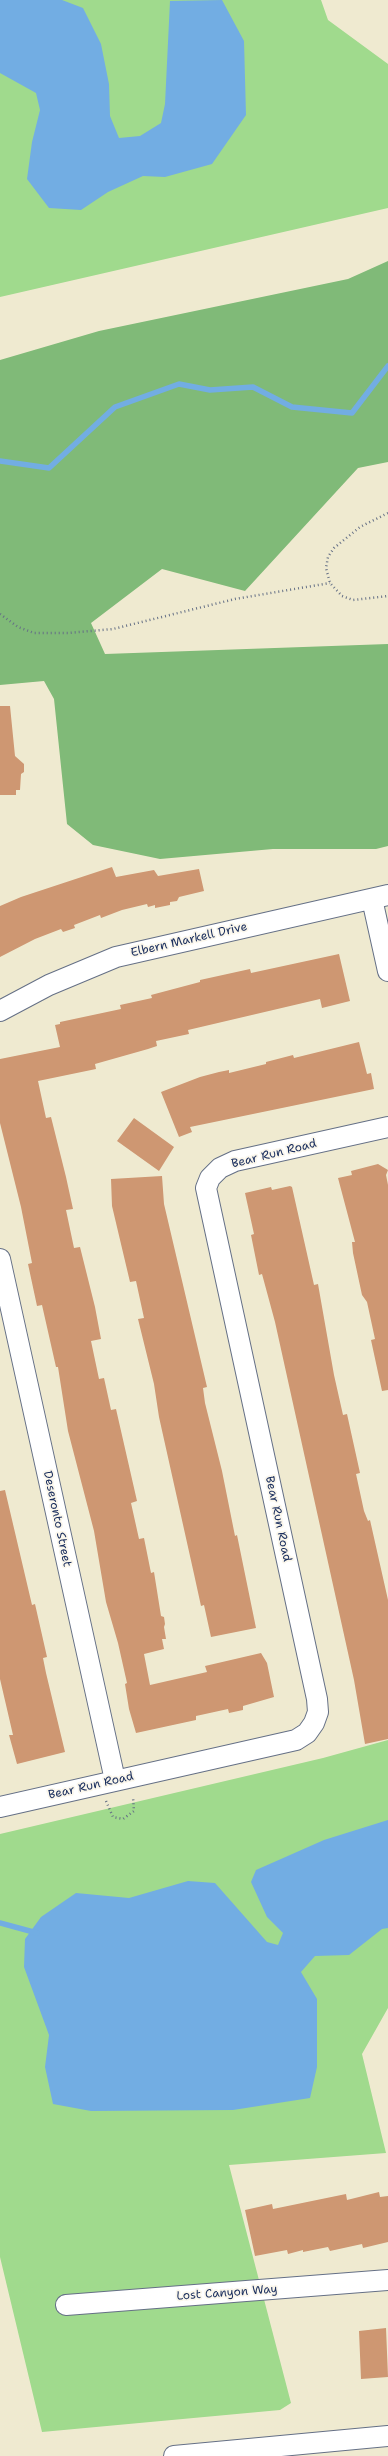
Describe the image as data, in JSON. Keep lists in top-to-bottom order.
{
  "streets": {
    "street": [
      "Elbern Markell Drive",
      "Bear Run Road",
      "Deseronto Street",
      "Lost Canyon Way"
    ]
  },
  "crossings": [
    ["Bear Run Road", "Deseronto Street"]
  ]
}
